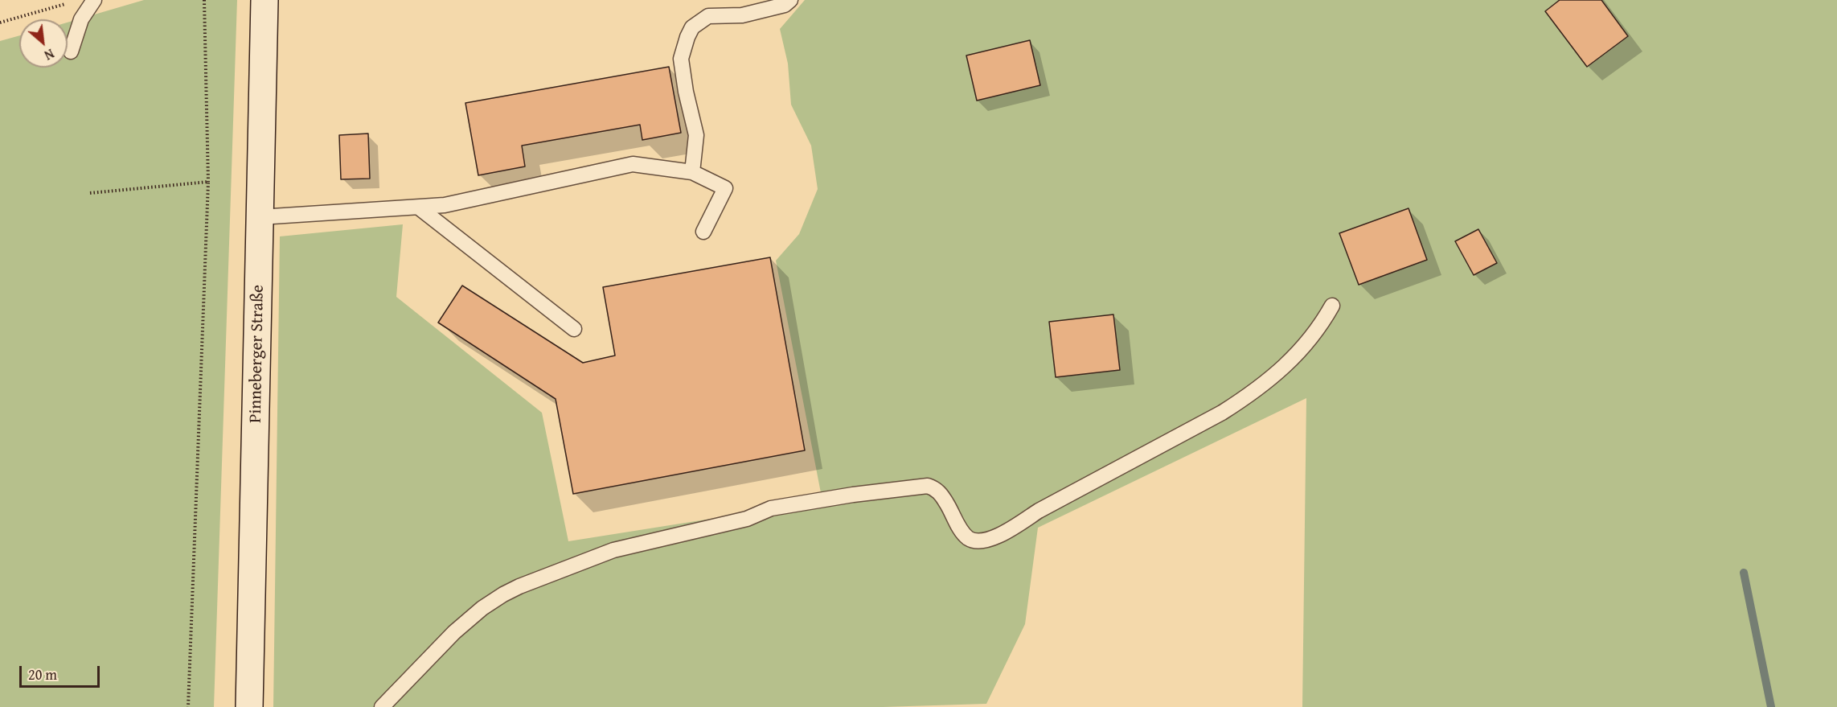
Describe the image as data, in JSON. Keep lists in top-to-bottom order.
{
  "streets": {
    "main road": ["Pinneberger Straße"]
  },
  "scale_bar": "20 m",
  "north": "bottom right"
}
